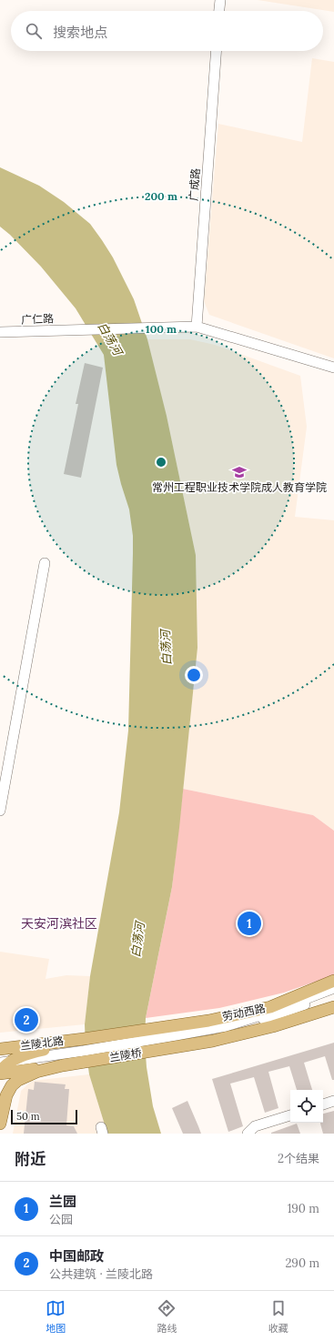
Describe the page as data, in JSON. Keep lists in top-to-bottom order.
{
  "streets": {
    "main road": ["劳动西路", "兰陵北路", "兰陵桥"],
    "street": ["广成路", "广仁路"]
  },
  "crossings": [
    ["广成路", "广仁路"],
    ["劳动西路", "兰陵桥"],
    ["兰陵北路", "兰陵桥"]
  ],
  "districts": ["天安河滨社区"],
  "water": ["白荡河"],
  "places": {
    "school or university": ["常州工程职业技术学院成人教育学院"]
  },
  "scale_bar": "50 m",
  "page": {
    "search": "搜索地点",
    "pins": ["1", "2"],
    "scale": "50 m",
    "heading": ["附近", "2个结果"],
    "list": [
      {
        "mark": "1",
        "name": "兰园",
        "note": "公园",
        "value": "190 m"
      },
      {
        "mark": "2",
        "name": "中国邮政",
        "note": "公共建筑 · 兰陵北路",
        "value": "290 m"
      }
    ],
    "nav": ["地图", "路线", "收藏"]
  },
  "rings": ["200 m", "100 m"]
}
